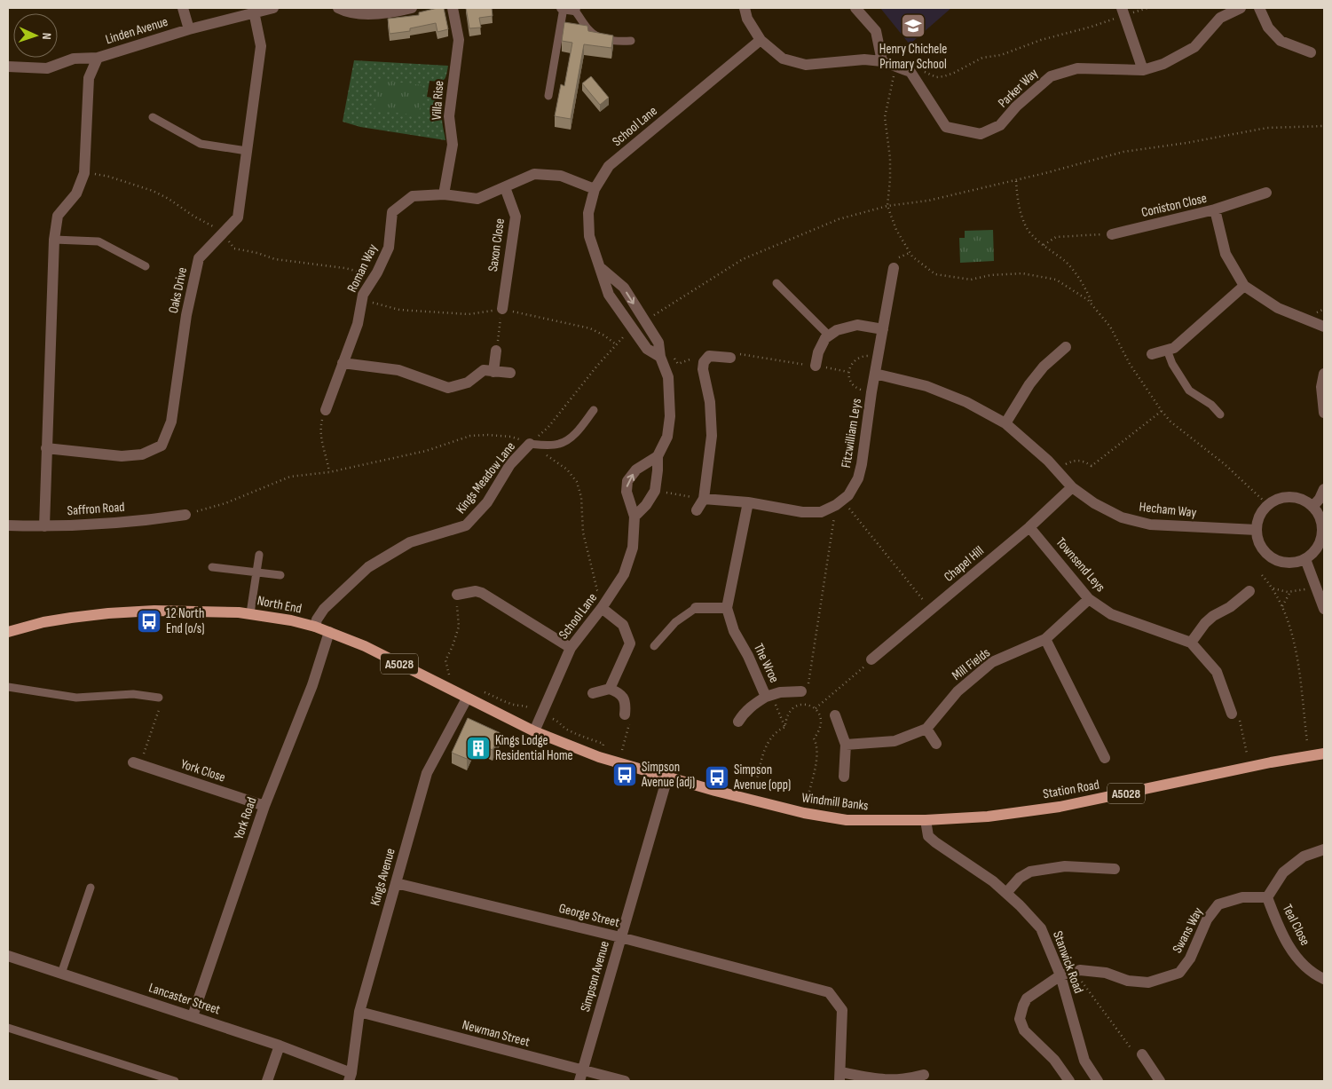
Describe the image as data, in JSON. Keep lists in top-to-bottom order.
{
  "streets": {
    "main road": [
      "North End",
      "A5028",
      "Station Road",
      "Windmill Banks"
    ],
    "street": [
      "Linden Avenue",
      "Parker Way",
      "Villa Rise",
      "School Lane",
      "Coniston Close",
      "Saxon Close",
      "Roman Way",
      "Oaks Drive",
      "Fitzwilliam Leys",
      "Kings Meadow Lane",
      "Saffron Road",
      "Hecham Way",
      "Chapel Hill",
      "Townsend Leys",
      "The Wroe",
      "Mill Fields",
      "York Close",
      "York Road",
      "Kings Avenue",
      "George Street",
      "Teal Close",
      "Swans Way",
      "Stanwick Road",
      "Simpson Avenue",
      "Lancaster Street",
      "Newman Street"
    ]
  },
  "crossings": [
    ["Linden Avenue", "Oaks Drive"],
    ["Villa Rise", "Roman Way"],
    ["School Lane", "Roman Way"],
    ["School Lane", "Windmill Banks"],
    ["Saxon Close", "Roman Way"],
    ["Fitzwilliam Leys", "Hecham Way"],
    ["Kings Meadow Lane", "North End"],
    ["Hecham Way", "Chapel Hill"],
    ["Chapel Hill", "Townsend Leys"],
    ["Townsend Leys", "Mill Fields"],
    ["North End", "Windmill Banks"],
    ["North End", "York Road"],
    ["North End", "Kings Avenue"],
    ["York Close", "York Road"],
    ["Station Road", "Windmill Banks"],
    ["Station Road", "Stanwick Road"],
    ["Windmill Banks", "Kings Avenue"],
    ["Windmill Banks", "Stanwick Road"],
    ["Windmill Banks", "Simpson Avenue"],
    ["York Road", "Lancaster Street"],
    ["Kings Avenue", "George Street"],
    ["Kings Avenue", "Lancaster Street"],
    ["Kings Avenue", "Newman Street"],
    ["George Street", "Simpson Avenue"],
    ["Teal Close", "Swans Way"],
    ["Swans Way", "Stanwick Road"],
    ["Simpson Avenue", "Newman Street"]
  ],
  "places": {
    "school or university": ["Henry Chichele Primary School"],
    "bus stop": ["12 North End (o/s)", "Simpson Avenue (adj)", "Simpson Avenue (opp)"],
    "building": ["Kings Lodge Residential Home"]
  },
  "north": "right"
}
